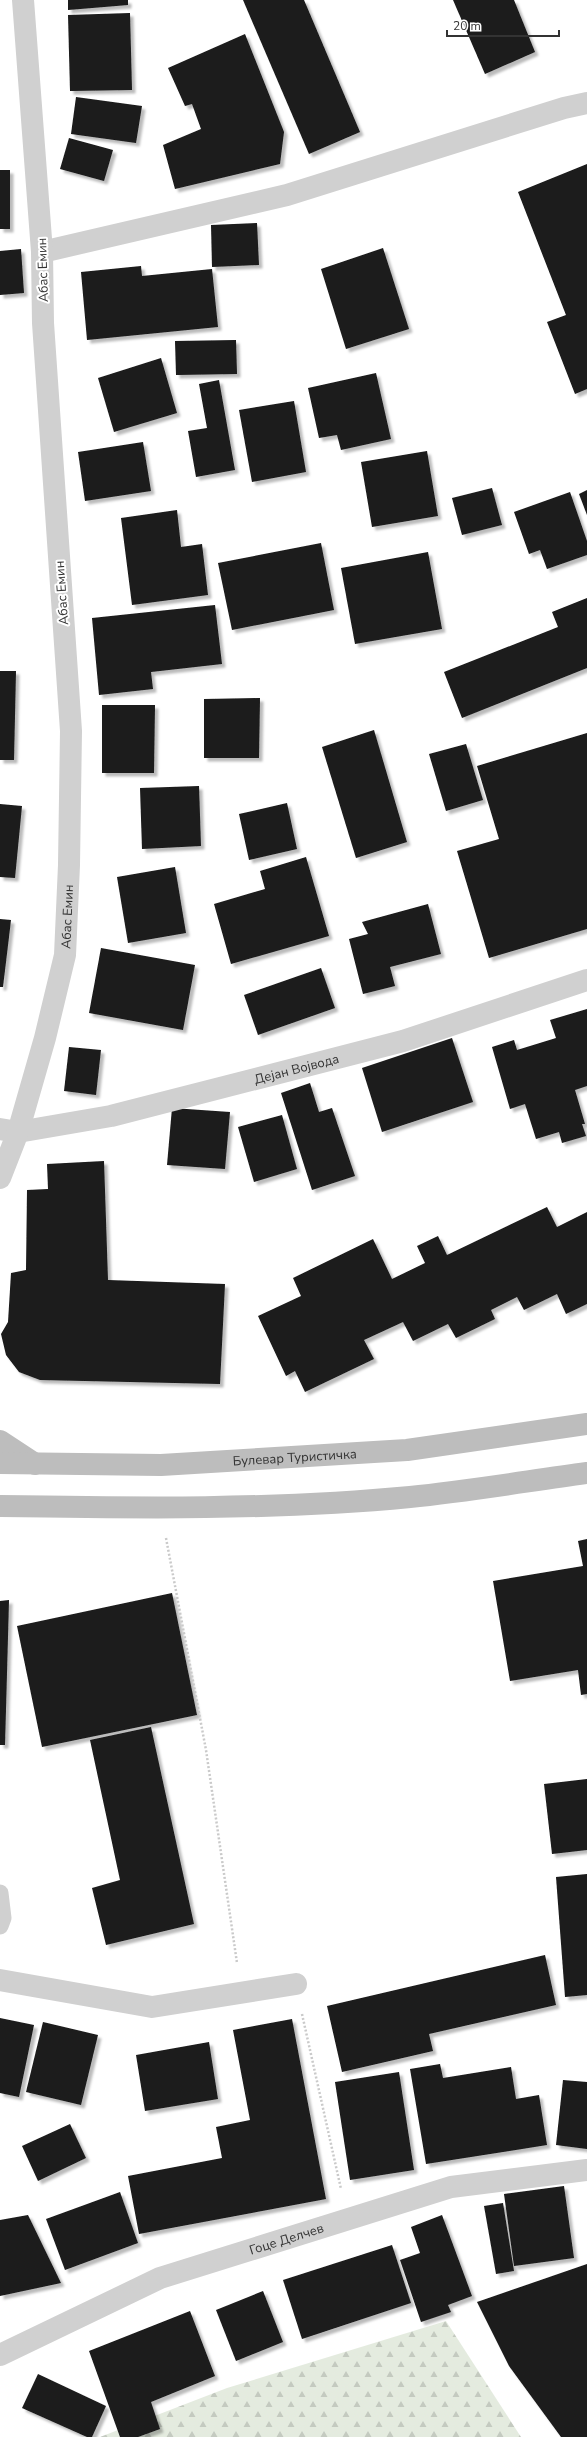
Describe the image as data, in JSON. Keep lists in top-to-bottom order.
{
  "streets": {
    "main road": ["Булевар Туристичка"],
    "street": ["Абас Емин", "Дејан Војвода", "Гоце Делчев"]
  },
  "crossings": [
    ["Абас Емин", "Дејан Војвода"]
  ],
  "scale_bar": "20 m"
}
